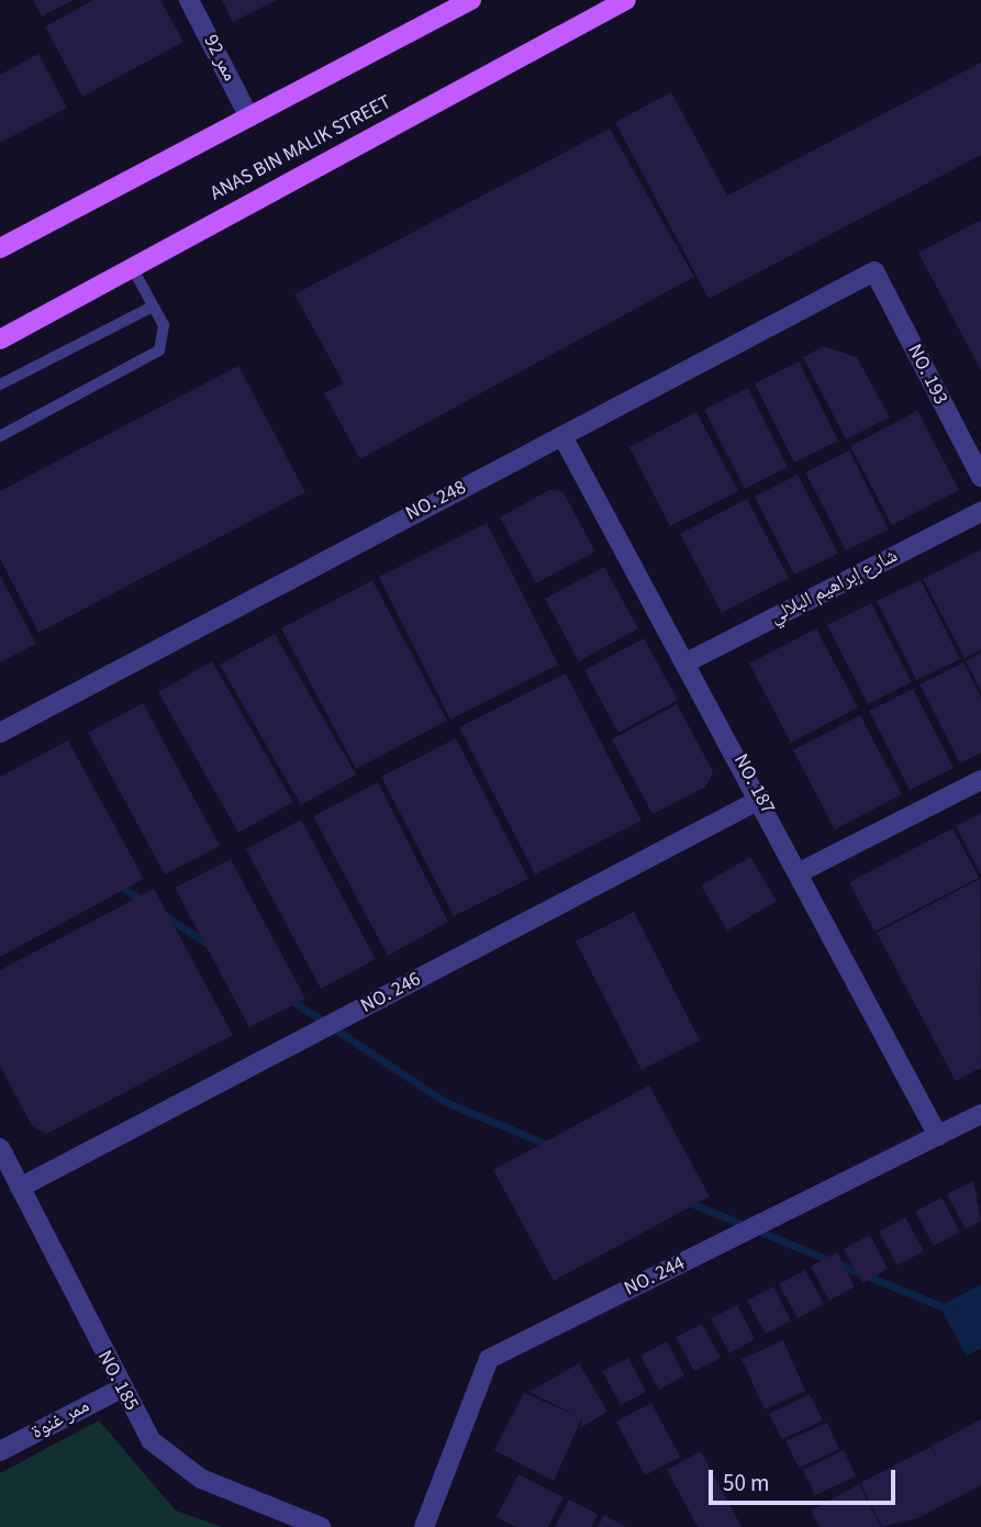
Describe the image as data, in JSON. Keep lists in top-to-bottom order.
{
  "streets": {
    "main road": ["ANAS BIN MALIK STREET"],
    "street": [
      "ممر 92",
      "NO. 193",
      "NO. 248",
      "شارع إبراهيم البلالي",
      "NO. 187",
      "NO. 246",
      "NO. 244",
      "NO. 185",
      "ممر غنوة"
    ]
  },
  "crossings": [
    ["NO. 193", "NO. 248"],
    ["NO. 248", "NO. 187"],
    ["شارع إبراهيم البلالي", "NO. 187"],
    ["NO. 187", "NO. 246"],
    ["NO. 187", "NO. 244"],
    ["NO. 246", "NO. 185"],
    ["NO. 185", "ممر غنوة"]
  ],
  "scale_bar": "50 m"
}
